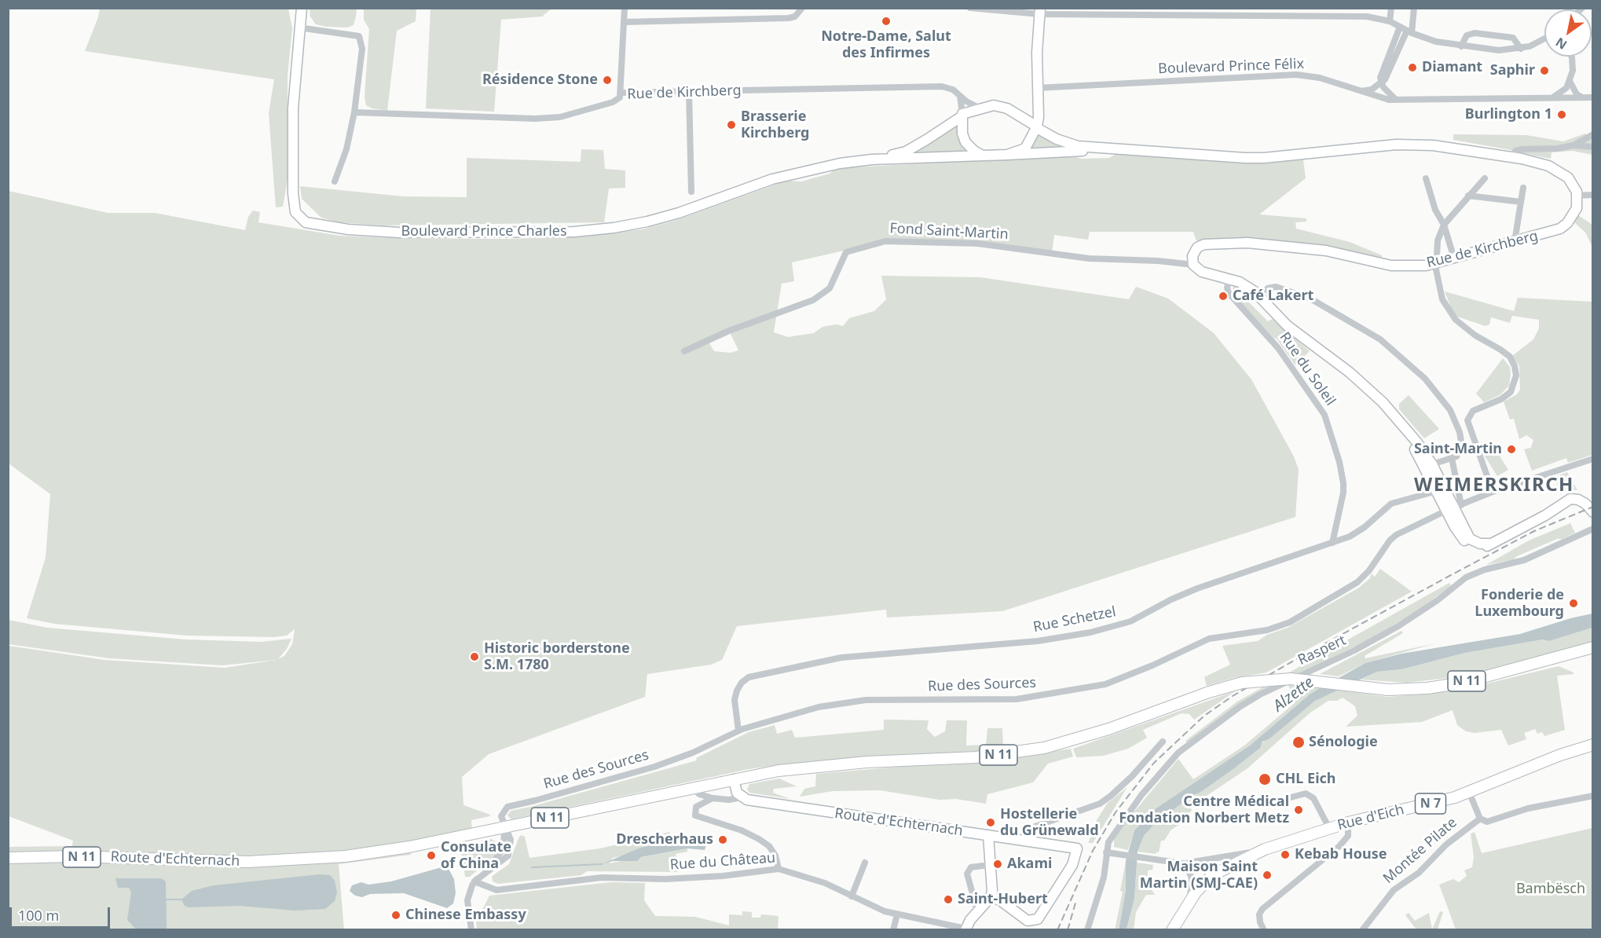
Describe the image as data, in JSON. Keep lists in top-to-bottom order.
{
  "streets": {
    "main road": [
      "Rue de Kirchberg",
      "Boulevard Prince Charles",
      "N 11",
      "N 7",
      "Rue d'Eich",
      "Route d'Echternach"
    ],
    "street": [
      "Boulevard Prince Félix",
      "Fond Saint-Martin",
      "Rue du Soleil",
      "Rue Schetzel",
      "Raspert",
      "Rue des Sources",
      "Montée Pilate",
      "Rue du Château"
    ]
  },
  "crossings": [
    ["Rue de Kirchberg", "Boulevard Prince Charles"],
    ["Rue de Kirchberg", "Fond Saint-Martin"],
    ["Rue du Soleil", "Rue Schetzel"],
    ["Rue Schetzel", "Rue des Sources"],
    ["N 11", "Rue des Sources"],
    ["N 11", "Route d'Echternach"],
    ["Rue des Sources", "Route d'Echternach"],
    ["Rue des Sources", "Rue du Château"],
    ["N 7", "Rue d'Eich"],
    ["Rue d'Eich", "Montée Pilate"]
  ],
  "districts": ["WEIMERSKIRCH"],
  "water": ["Alzette"],
  "parks": ["Bambësch"],
  "places": [
    "Notre-Dame, Salut des Infirmes",
    "Diamant",
    "Saphir",
    "Résidence Stone",
    "Burlington 1",
    "Brasserie Kirchberg",
    "Café Lakert",
    "Saint-Martin",
    "Fonderie de Luxembourg",
    "Historic borderstone S.M. 1780",
    "Sénologie",
    "CHL Eich",
    "Centre Médical Fondation Norbert Metz",
    "Hostellerie du Grünewald",
    "Drescherhaus",
    "Kebab House",
    "Consulate of China",
    "Akami",
    "Maison Saint Martin (SMJ-CAE)",
    "Saint-Hubert",
    "Chinese Embassy"
  ],
  "scale_bar": "100 m",
  "north": "bottom left"
}
